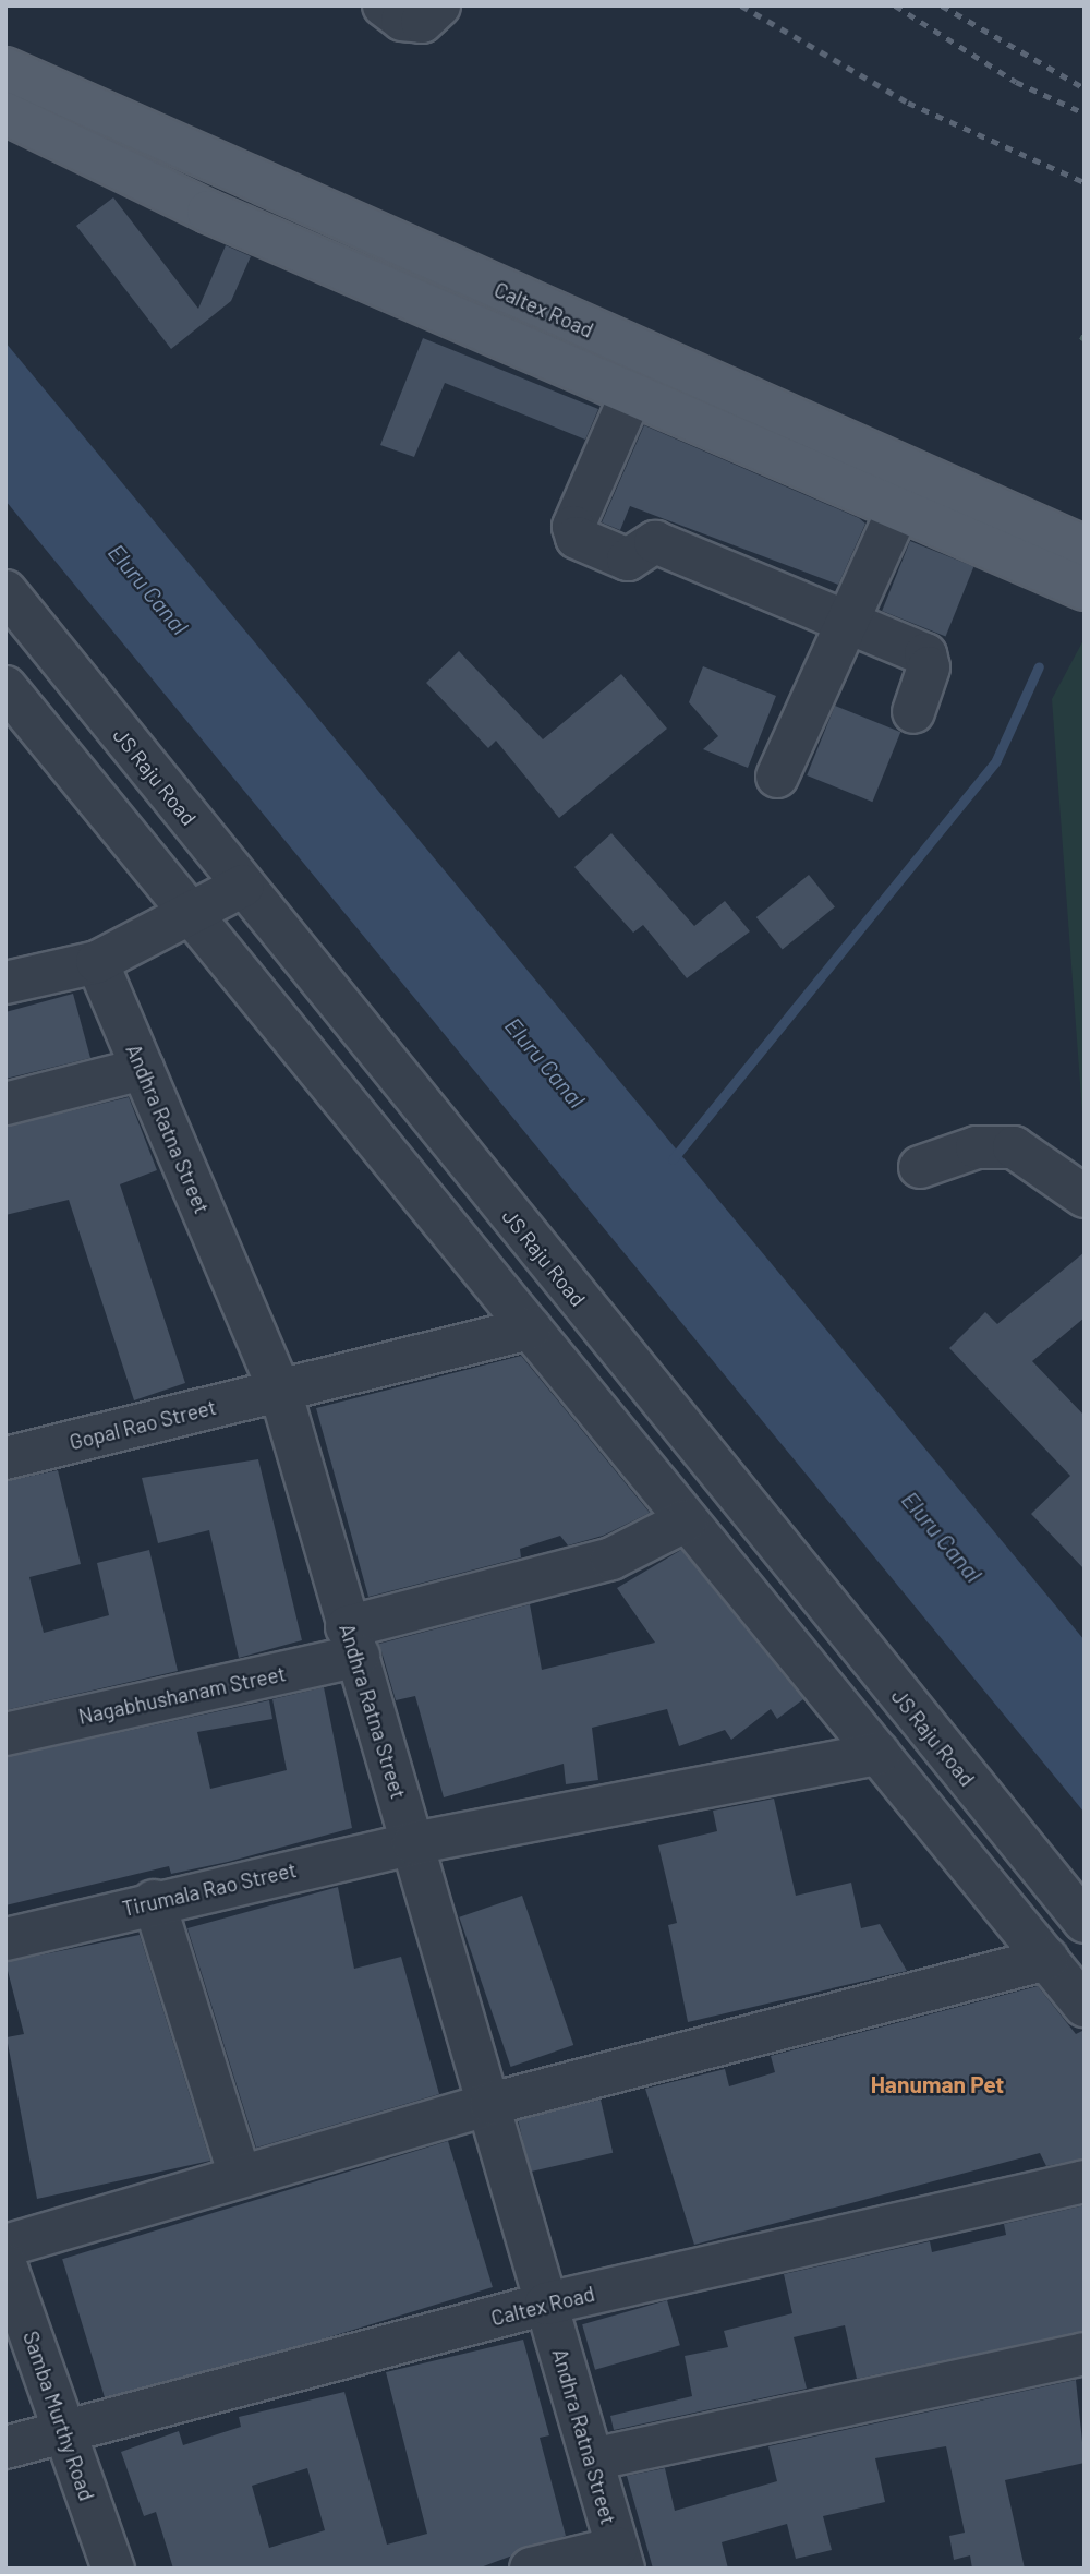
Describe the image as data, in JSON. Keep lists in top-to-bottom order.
{
  "streets": {
    "main road": ["Caltex Road"],
    "street": [
      "JS Raju Road",
      "Andhra Ratna Street",
      "Gopal Rao Street",
      "Nagabhushanam Street",
      "Tirumala Rao Street",
      "Samba Murthy Road"
    ]
  },
  "crossings": [
    ["Caltex Road", "Andhra Ratna Street"],
    ["Caltex Road", "Samba Murthy Road"],
    ["Andhra Ratna Street", "Gopal Rao Street"],
    ["Andhra Ratna Street", "Nagabhushanam Street"],
    ["Andhra Ratna Street", "Tirumala Rao Street"]
  ],
  "districts": ["Hanuman Pet"],
  "water": ["Eluru Canal"]
}
